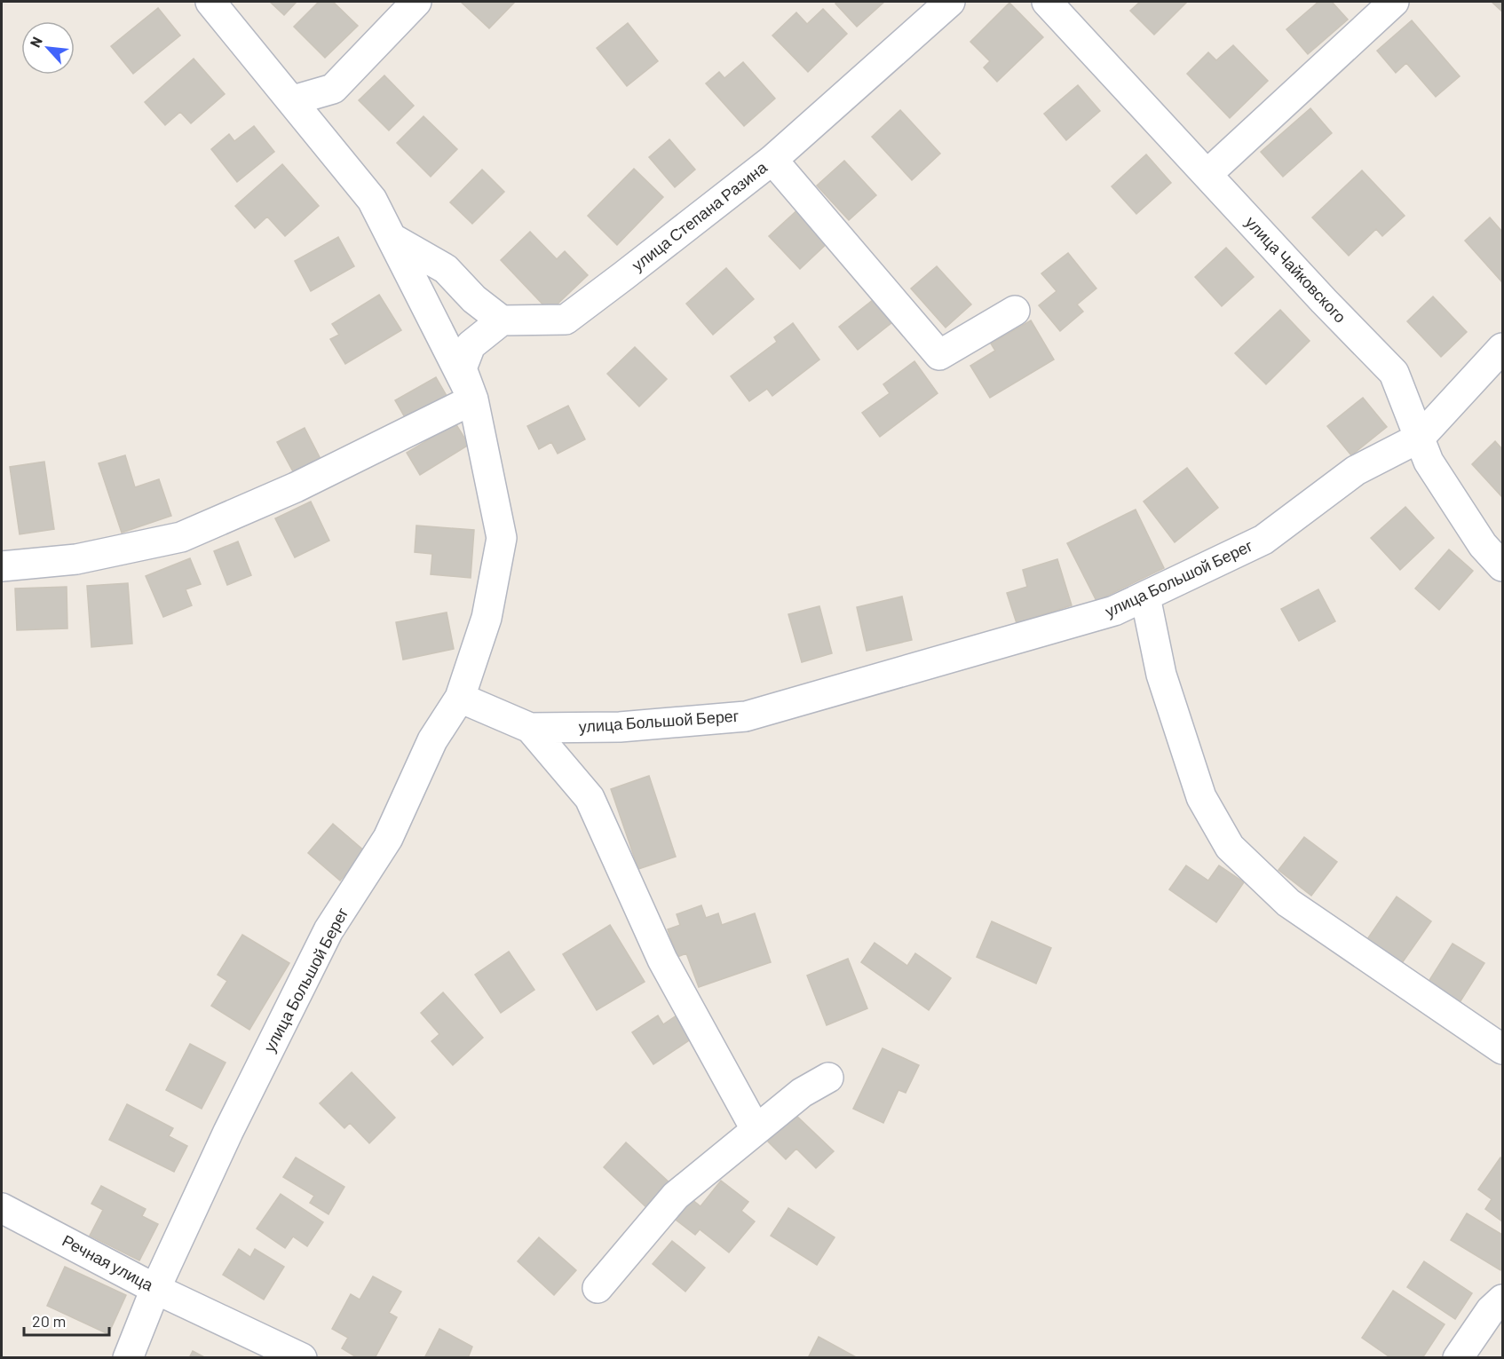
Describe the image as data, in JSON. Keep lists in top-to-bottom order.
{
  "streets": {
    "street": [
      "улица Степана Разина",
      "улица Чайковского",
      "улица Большой Берег",
      "Речная улица"
    ]
  },
  "crossings": [
    ["улица Чайковского", "улица Большой Берег"],
    ["улица Большой Берег", "Речная улица"]
  ],
  "scale_bar": "20 m",
  "north": "top left"
}
